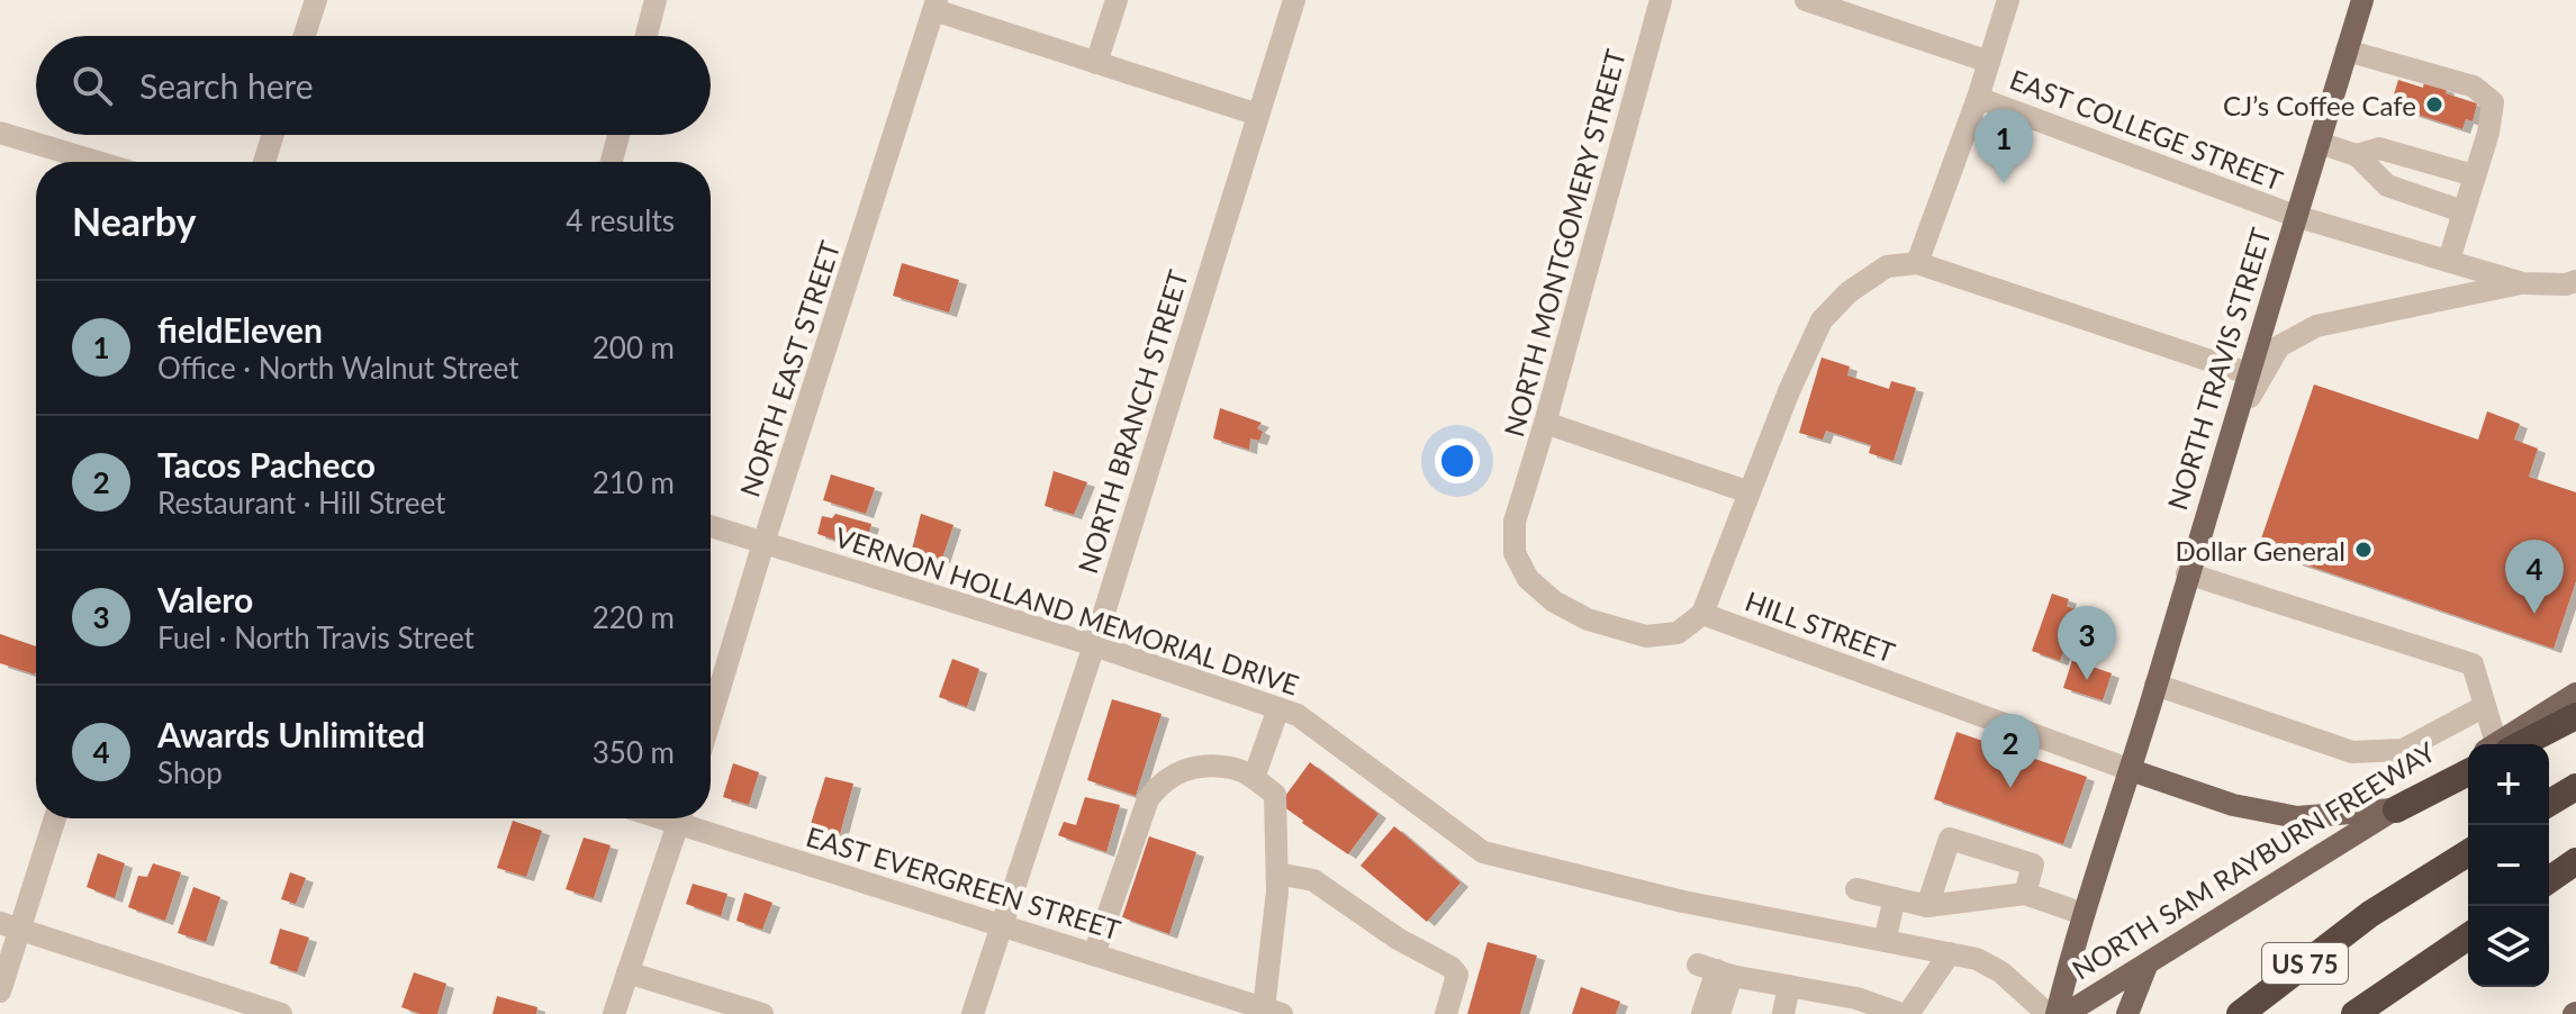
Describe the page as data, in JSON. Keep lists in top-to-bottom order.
{
  "streets": {
    "highway": ["US 75"],
    "main road": ["NORTH TRAVIS STREET", "NORTH SAM RAYBURN FREEWAY"],
    "street": [
      "EAST COLLEGE STREET",
      "NORTH MONTGOMERY STREET",
      "NORTH EAST STREET",
      "NORTH BRANCH STREET",
      "VERNON HOLLAND MEMORIAL DRIVE",
      "HILL STREET",
      "EAST EVERGREEN STREET"
    ]
  },
  "crossings": [
    ["EAST COLLEGE STREET", "NORTH TRAVIS STREET"],
    ["NORTH MONTGOMERY STREET", "HILL STREET"],
    ["NORTH EAST STREET", "VERNON HOLLAND MEMORIAL DRIVE"],
    ["NORTH TRAVIS STREET", "HILL STREET"],
    ["NORTH BRANCH STREET", "VERNON HOLLAND MEMORIAL DRIVE"],
    ["NORTH BRANCH STREET", "EAST EVERGREEN STREET"]
  ],
  "places": ["CJ’s Coffee Cafe", "Dollar General"],
  "page": {
    "search": "Search here",
    "pins": [
      "1",
      "4",
      "3",
      "2"
    ],
    "heading": ["Nearby", "4 results"],
    "list": [
      {
        "mark": "1",
        "name": "fieldEleven",
        "note": "Office · North Walnut Street",
        "value": "200 m"
      },
      {
        "mark": "2",
        "name": "Tacos Pacheco",
        "note": "Restaurant · Hill Street",
        "value": "210 m"
      },
      {
        "mark": "3",
        "name": "Valero",
        "note": "Fuel · North Travis Street",
        "value": "220 m"
      },
      {
        "mark": "4",
        "name": "Awards Unlimited",
        "note": "Shop",
        "value": "350 m"
      }
    ],
    "map_buttons": ["+", "−"]
  }
}
